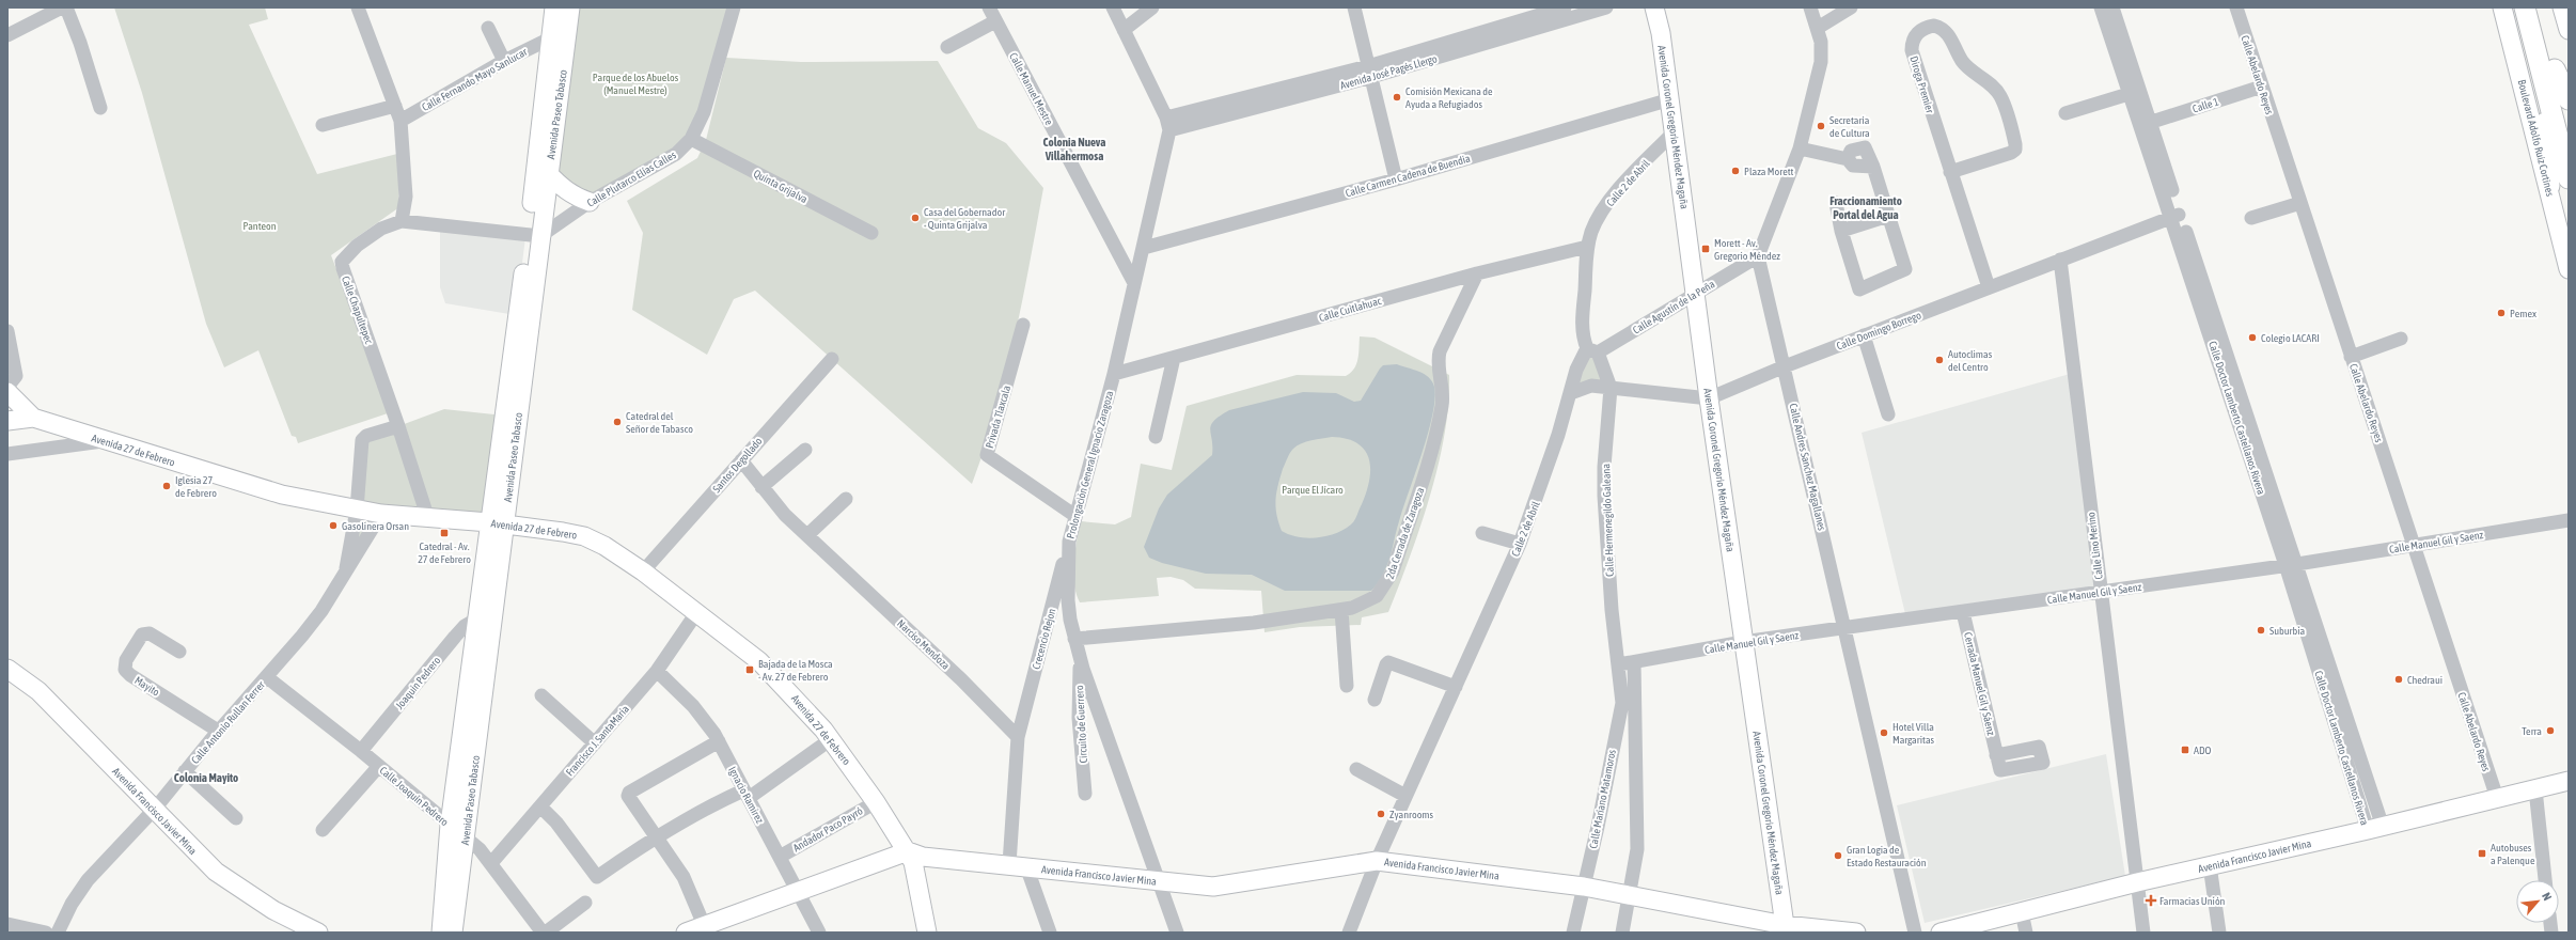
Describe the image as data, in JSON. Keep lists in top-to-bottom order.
{
  "streets": {
    "main road": [
      "Avenida Paseo Tabasco",
      "Avenida Coronel Gregorio Méndez Magaña",
      "Boulevard Adolfo Ruiz Cortines",
      "Avenida 27 de Febrero",
      "Avenida Francisco Javier Mina"
    ],
    "street": [
      "Avenida José Pagés Llergo",
      "Calle Abelardo Reyes",
      "Calle Fernando Mayo Sanlucar",
      "Diroga Premier",
      "Calle Manuel Mestre",
      "Calle 1",
      "Calle Carmen Cadena de Buendia",
      "Calle Plutarco Elías Calles",
      "Calle 2 de Abril",
      "Quinta Grijalva",
      "Calle Agustín de la Peña",
      "Calle Cuitlahuac",
      "Calle Chapultepec",
      "Calle Domingo Borrego",
      "Privada Tlaxcala",
      "Calle Doctor Lamberto Castellanos Rivera",
      "Santos Degollado",
      "Prolongación General Ignacio Zaragoza",
      "Calle Andres Sanchez Magallanes",
      "Calle Hermenegildo Galeana",
      "2da Cerrada de Zaragoza",
      "Calle Manuel Gil y Saenz",
      "Calle Lino Merino",
      "Crecencio Rejon",
      "Narciso Mendoza",
      "Joaquín Pedrero",
      "Cerrada Manuel Gil y Sáenz",
      "Mayito",
      "Calle Antonio Rullan Ferrer",
      "Circuito de Guerrero",
      "Francisco J. SantaMaría",
      "Ignacio Ramirez",
      "Calle Joaquín Pedrero",
      "Calle Mariano Matamoros",
      "Andador Paco Payró"
    ]
  },
  "crossings": [
    ["Avenida José Pagés Llergo", "Prolongación General Ignacio Zaragoza"],
    ["Calle Abelardo Reyes", "Calle 1"],
    ["Calle Abelardo Reyes", "Calle Manuel Gil y Saenz"],
    ["Calle Abelardo Reyes", "Avenida Francisco Javier Mina"],
    ["Calle Fernando Mayo Sanlucar", "Avenida Paseo Tabasco"],
    ["Diroga Premier", "Calle Domingo Borrego"],
    ["Calle Manuel Mestre", "Prolongación General Ignacio Zaragoza"],
    ["Calle 1", "Calle Doctor Lamberto Castellanos Rivera"],
    ["Avenida Paseo Tabasco", "Calle Plutarco Elías Calles"],
    ["Avenida Paseo Tabasco", "Avenida 27 de Febrero"],
    ["Avenida Paseo Tabasco", "Joaquín Pedrero"],
    ["Avenida Paseo Tabasco", "Calle Joaquín Pedrero"],
    ["Avenida Coronel Gregorio Méndez Magaña", "Calle Carmen Cadena de Buendia"],
    ["Avenida Coronel Gregorio Méndez Magaña", "Calle 2 de Abril"],
    ["Avenida Coronel Gregorio Méndez Magaña", "Calle Agustín de la Peña"],
    ["Avenida Coronel Gregorio Méndez Magaña", "Calle Domingo Borrego"],
    ["Avenida Coronel Gregorio Méndez Magaña", "Calle Manuel Gil y Saenz"],
    ["Avenida Coronel Gregorio Méndez Magaña", "Avenida Francisco Javier Mina"],
    ["Calle Carmen Cadena de Buendia", "Prolongación General Ignacio Zaragoza"],
    ["Calle Plutarco Elías Calles", "Quinta Grijalva"],
    ["Calle 2 de Abril", "Calle Agustín de la Peña"],
    ["Calle 2 de Abril", "Calle Cuitlahuac"],
    ["Calle 2 de Abril", "Calle Domingo Borrego"],
    ["Calle 2 de Abril", "Calle Hermenegildo Galeana"],
    ["Calle 2 de Abril", "Avenida Francisco Javier Mina"],
    ["Calle Agustín de la Peña", "Calle Andres Sanchez Magallanes"],
    ["Calle Agustín de la Peña", "Calle Hermenegildo Galeana"],
    ["Calle Cuitlahuac", "Prolongación General Ignacio Zaragoza"],
    ["Calle Cuitlahuac", "2da Cerrada de Zaragoza"],
    ["Calle Chapultepec", "Avenida 27 de Febrero"],
    ["Calle Domingo Borrego", "Calle Doctor Lamberto Castellanos Rivera"],
    ["Calle Domingo Borrego", "Calle Andres Sanchez Magallanes"],
    ["Calle Domingo Borrego", "Calle Hermenegildo Galeana"],
    ["Calle Domingo Borrego", "Calle Lino Merino"],
    ["Privada Tlaxcala", "Prolongación General Ignacio Zaragoza"],
    ["Calle Doctor Lamberto Castellanos Rivera", "Calle Manuel Gil y Saenz"],
    ["Calle Doctor Lamberto Castellanos Rivera", "Avenida Francisco Javier Mina"],
    ["Avenida 27 de Febrero", "Santos Degollado"],
    ["Avenida 27 de Febrero", "Calle Antonio Rullan Ferrer"],
    ["Avenida 27 de Febrero", "Francisco J. SantaMaría"],
    ["Avenida 27 de Febrero", "Avenida Francisco Javier Mina"],
    ["Avenida 27 de Febrero", "Andador Paco Payró"],
    ["Santos Degollado", "Narciso Mendoza"],
    ["Prolongación General Ignacio Zaragoza", "2da Cerrada de Zaragoza"],
    ["Prolongación General Ignacio Zaragoza", "Crecencio Rejon"],
    ["Prolongación General Ignacio Zaragoza", "Circuito de Guerrero"],
    ["Prolongación General Ignacio Zaragoza", "Avenida Francisco Javier Mina"],
    ["Calle Andres Sanchez Magallanes", "Calle Manuel Gil y Saenz"],
    ["Calle Hermenegildo Galeana", "Calle Manuel Gil y Saenz"],
    ["Calle Hermenegildo Galeana", "Calle Mariano Matamoros"],
    ["Calle Manuel Gil y Saenz", "Calle Lino Merino"],
    ["Calle Manuel Gil y Saenz", "Cerrada Manuel Gil y Sáenz"],
    ["Calle Manuel Gil y Saenz", "Calle Mariano Matamoros"],
    ["Calle Lino Merino", "Avenida Francisco Javier Mina"],
    ["Crecencio Rejon", "Narciso Mendoza"],
    ["Joaquín Pedrero", "Calle Joaquín Pedrero"],
    ["Mayito", "Calle Antonio Rullan Ferrer"],
    ["Calle Antonio Rullan Ferrer", "Calle Joaquín Pedrero"],
    ["Calle Antonio Rullan Ferrer", "Avenida Francisco Javier Mina"],
    ["Francisco J. SantaMaría", "Ignacio Ramirez"],
    ["Francisco J. SantaMaría", "Calle Joaquín Pedrero"],
    ["Ignacio Ramirez", "Avenida Francisco Javier Mina"],
    ["Ignacio Ramirez", "Andador Paco Payró"],
    ["Calle Mariano Matamoros", "Avenida Francisco Javier Mina"]
  ],
  "districts": ["Colonia Nueva Villahermosa", "Fraccionamiento Portal del Agua", "Colonia Mayito"],
  "parks": ["Parque de los Abuelos (Manuel Mestre)", "Panteon", "Parque El Jícaro"],
  "places": {
    "other": [
      "Comisión Mexicana de Ayuda a Refugiados",
      "Secretaría de Cultura",
      "Plaza Morett",
      "Casa del Gobernador - Quinta Grijalva",
      "Pemex",
      "Colegio LACARI",
      "Autoclimas del Centro",
      "Catedral del Señor de Tabasco",
      "Iglesia 27 de Febrero",
      "Gasolinera Orsan",
      "Suburbia",
      "Chedraui",
      "Terra",
      "Hotel Villa Margaritas",
      "Zyanrooms",
      "Gran Logia de Estado Restauración"
    ],
    "transit": [
      "Morett - Av. Gregorio Méndez",
      "Catedral - Av. 27 de Febrero",
      "Bajada de la Mosca - Av. 27 de Febrero",
      "ADO",
      "Autobuses a Palenque"
    ],
    "health": ["Farmacias Unión"]
  },
  "north": "top right"
}
